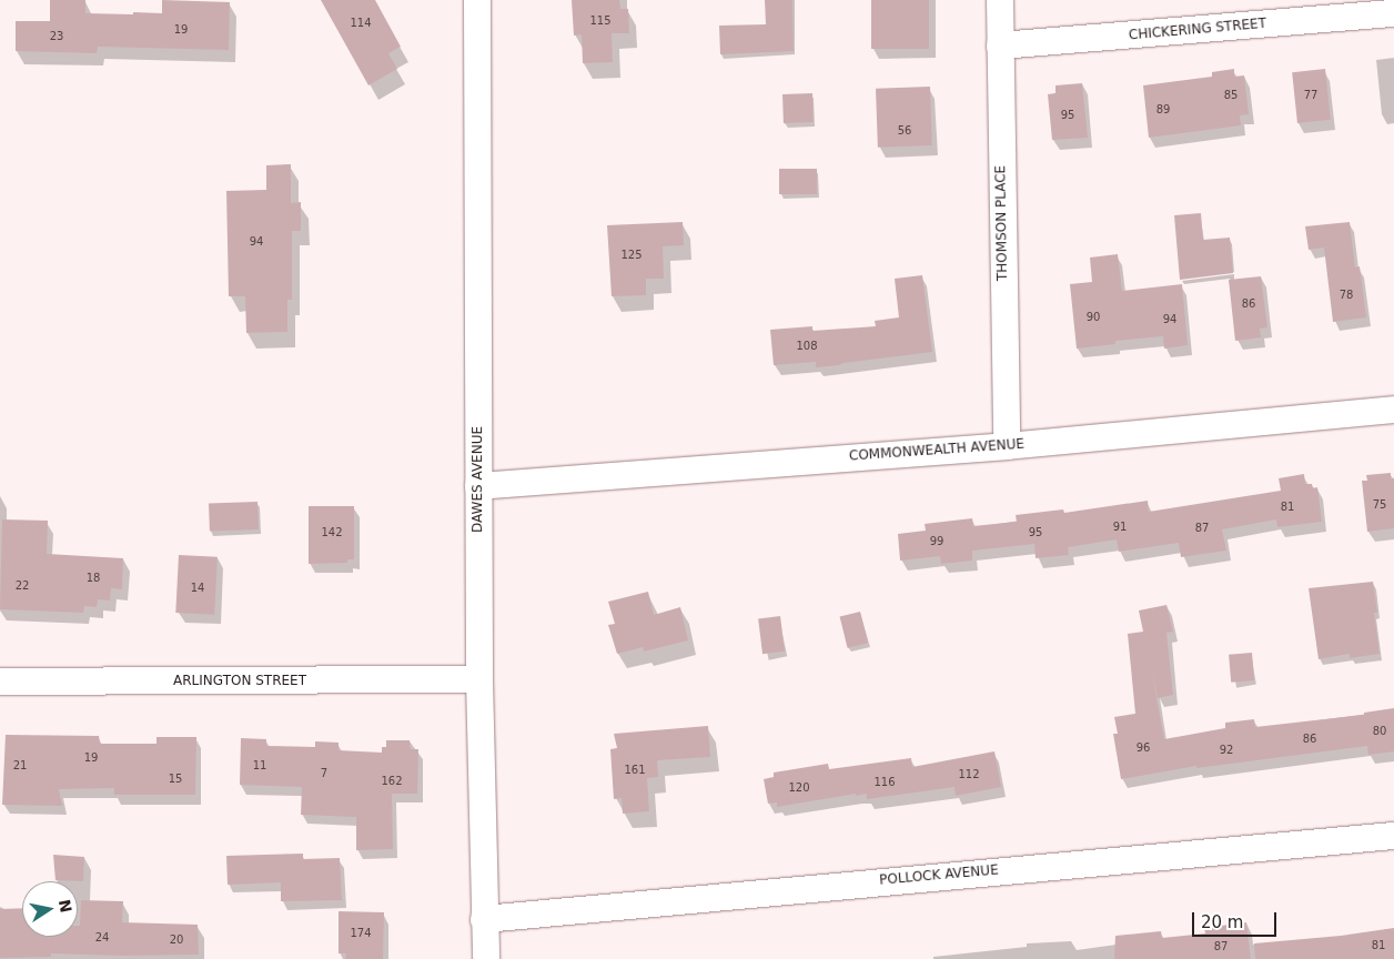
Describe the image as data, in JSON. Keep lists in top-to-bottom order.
{
  "streets": {
    "street": [
      "CHICKERING STREET",
      "THOMSON PLACE",
      "COMMONWEALTH AVENUE",
      "DAWES AVENUE",
      "ARLINGTON STREET",
      "POLLOCK AVENUE"
    ]
  },
  "crossings": [
    ["CHICKERING STREET", "THOMSON PLACE"],
    ["THOMSON PLACE", "COMMONWEALTH AVENUE"],
    ["COMMONWEALTH AVENUE", "DAWES AVENUE"],
    ["DAWES AVENUE", "ARLINGTON STREET"],
    ["DAWES AVENUE", "POLLOCK AVENUE"]
  ],
  "house_numbers": [
    "115",
    "114",
    "19",
    "23",
    "85",
    "77",
    "89",
    "95",
    "56",
    "94",
    "125",
    "78",
    "86",
    "90",
    "94",
    "108",
    "75",
    "81",
    "91",
    "87",
    "142",
    "95",
    "99",
    "18",
    "22",
    "14",
    "80",
    "86",
    "96",
    "92",
    "19",
    "21",
    "11",
    "161",
    "7",
    "112",
    "15",
    "162",
    "116",
    "120",
    "174",
    "24",
    "20",
    "81",
    "87"
  ],
  "scale_bar": "20 m",
  "north": "right"
}
